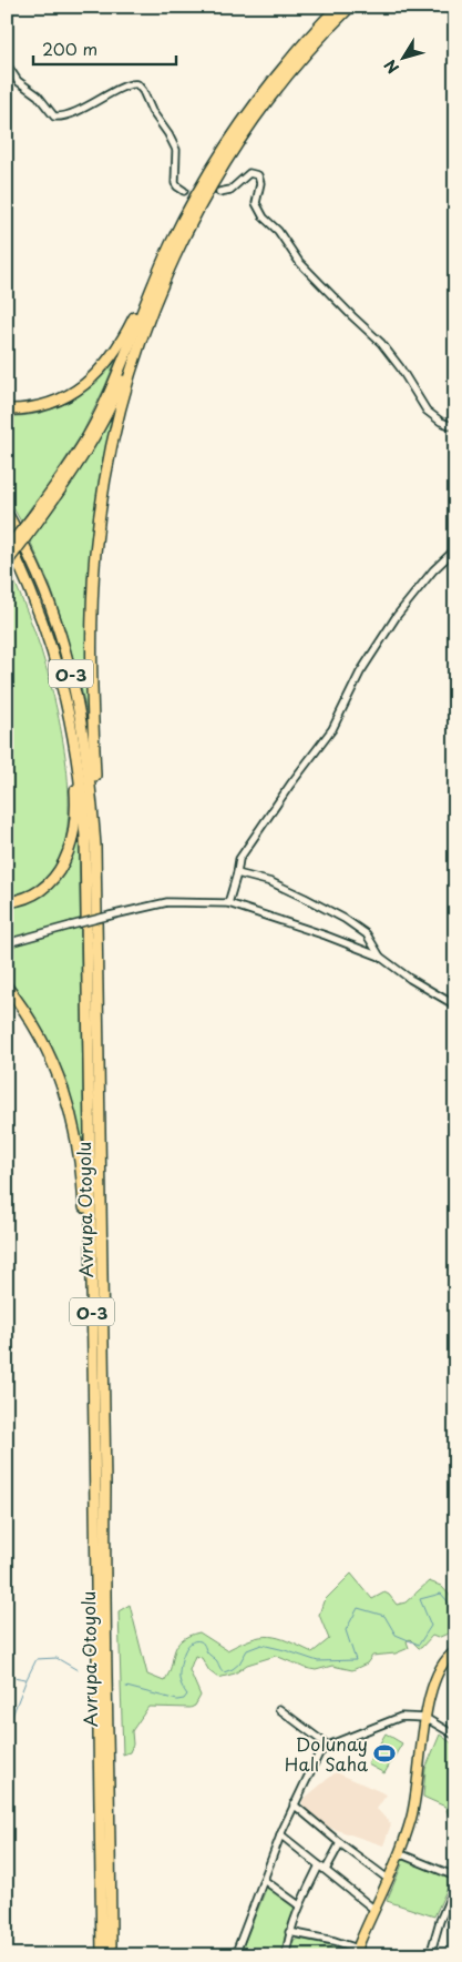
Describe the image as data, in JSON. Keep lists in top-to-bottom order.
{
  "streets": {
    "highway": ["O-3", "Avrupa Otoyolu"]
  },
  "places": {
    "sports": ["Dolunay Halı Saha"]
  },
  "scale_bar": "200 m",
  "north": "bottom left"
}
